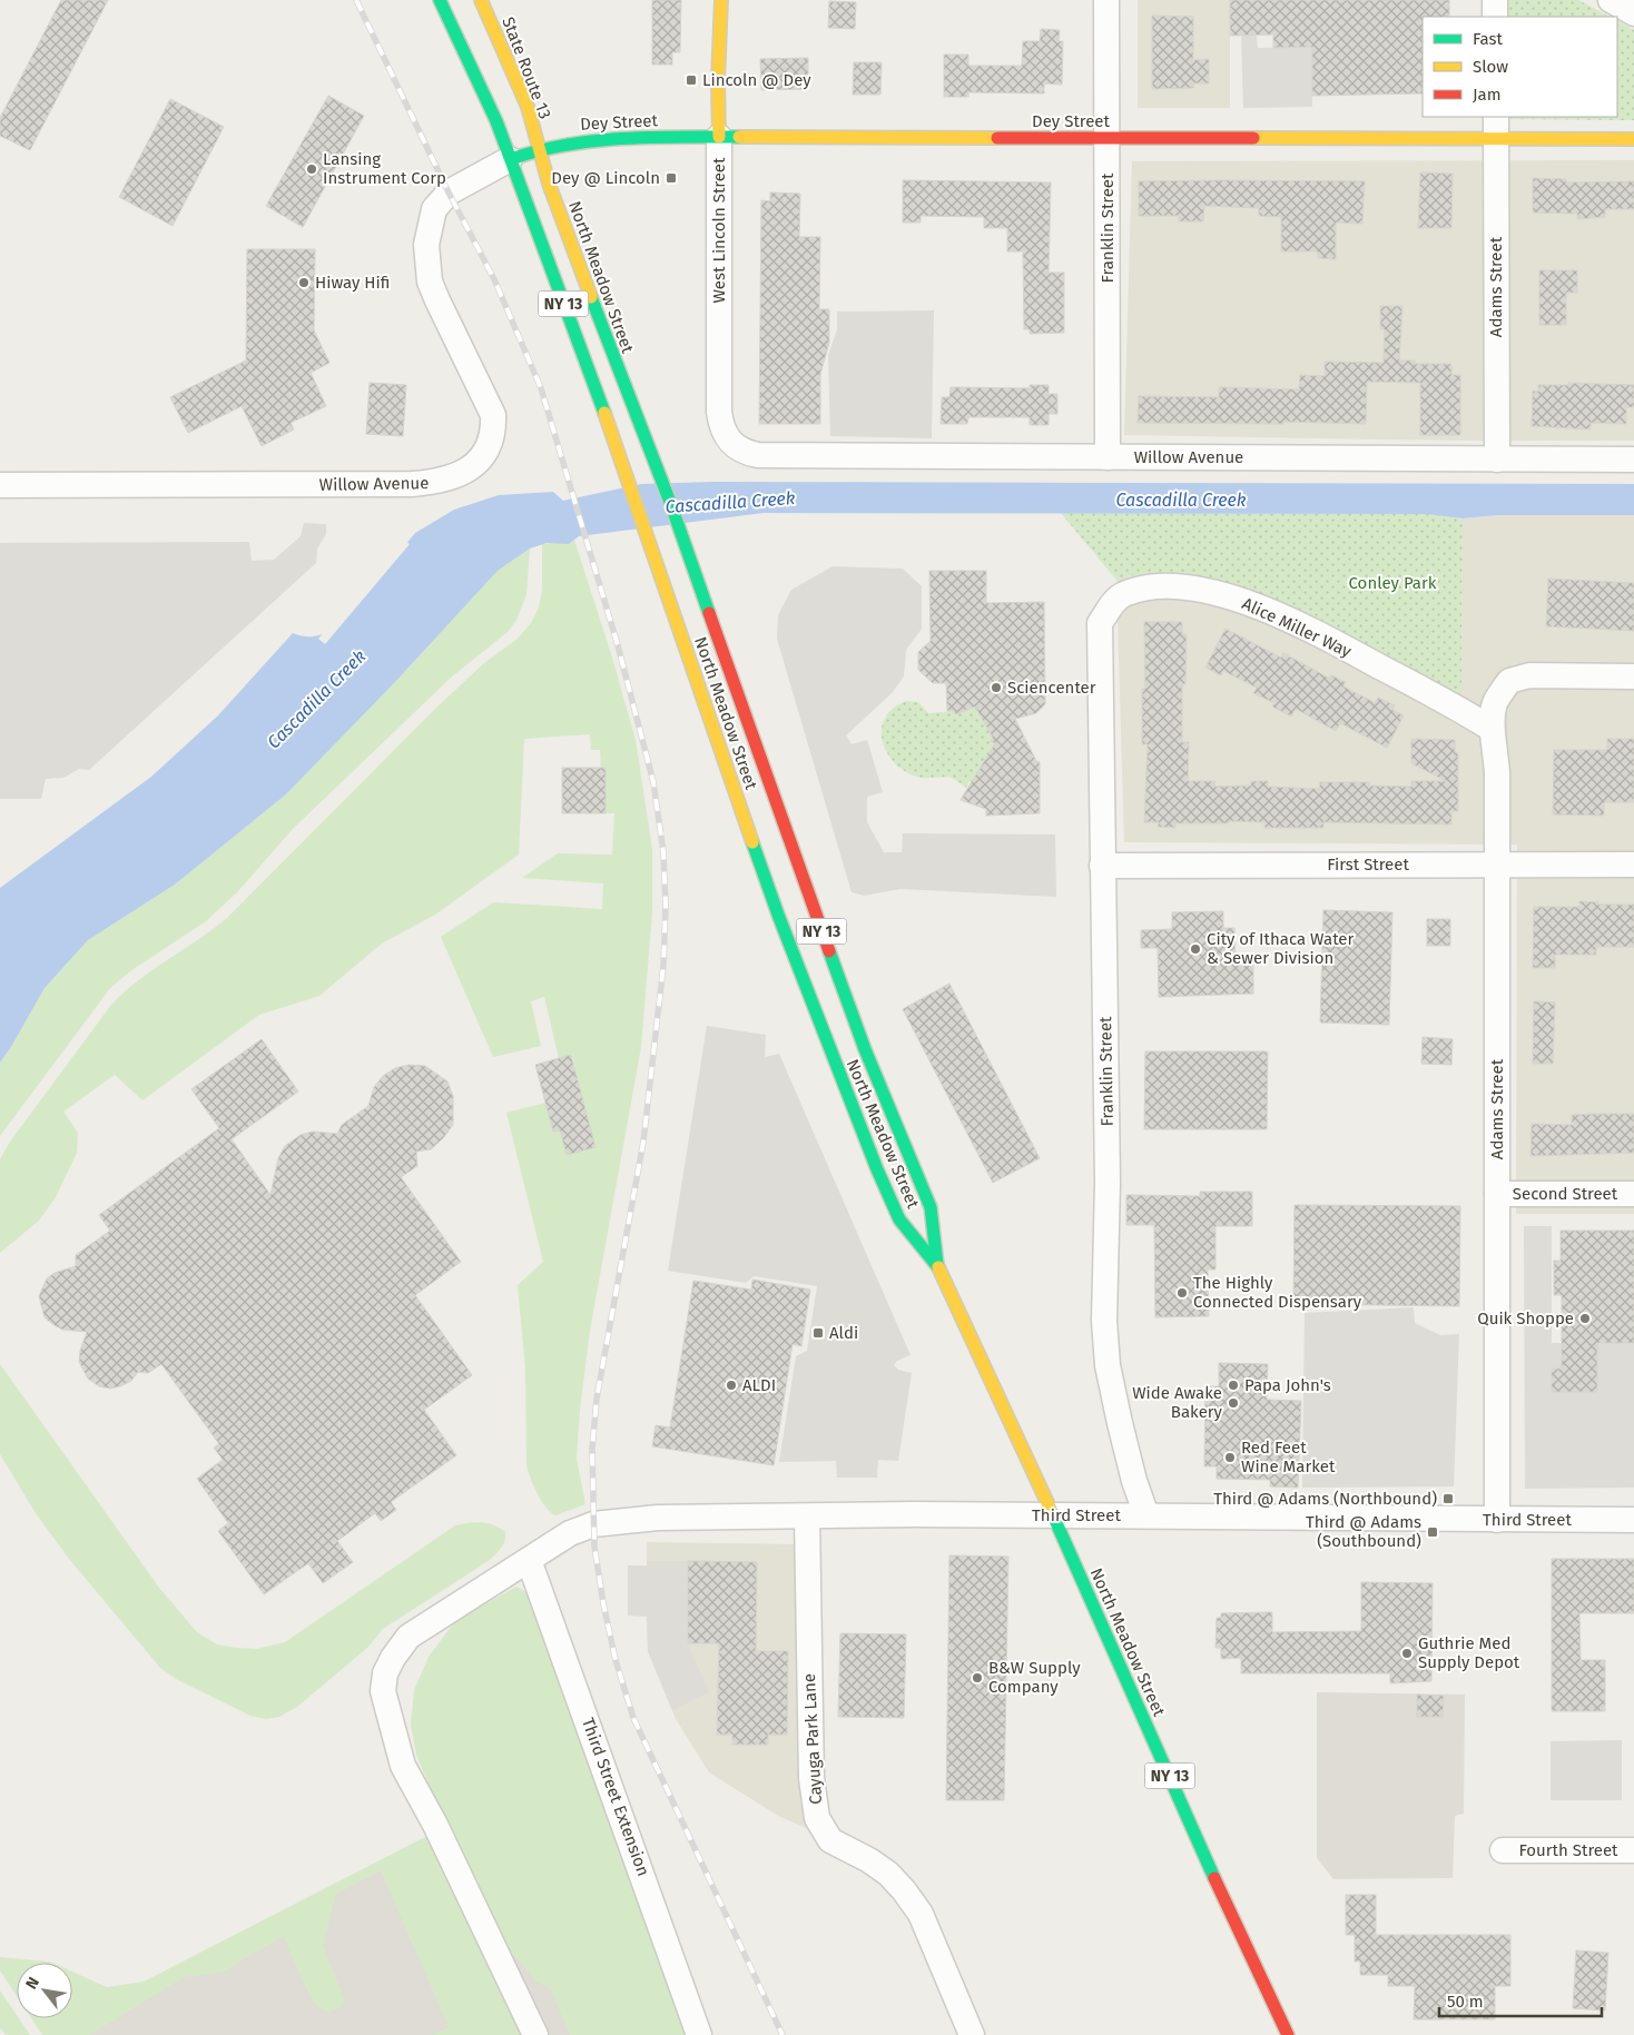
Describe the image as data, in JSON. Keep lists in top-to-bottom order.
{
  "streets": {
    "main road": [
      "State Route 13",
      "Dey Street",
      "West Lincoln Street",
      "North Meadow Street",
      "NY 13"
    ],
    "street": [
      "Franklin Street",
      "Adams Street",
      "Willow Avenue",
      "Alice Miller Way",
      "First Street",
      "Second Street",
      "Third Street",
      "Cayuga Park Lane",
      "Third Street Extension",
      "Fourth Street"
    ]
  },
  "crossings": [
    ["State Route 13", "Dey Street"],
    ["State Route 13", "North Meadow Street"],
    ["Dey Street", "Franklin Street"],
    ["Dey Street", "West Lincoln Street"],
    ["Dey Street", "North Meadow Street"],
    ["Dey Street", "Adams Street"],
    ["Dey Street", "NY 13"],
    ["Dey Street", "Willow Avenue"],
    ["Franklin Street", "Willow Avenue"],
    ["Franklin Street", "Alice Miller Way"],
    ["Franklin Street", "First Street"],
    ["Franklin Street", "Third Street"],
    ["West Lincoln Street", "Willow Avenue"],
    ["North Meadow Street", "NY 13"],
    ["North Meadow Street", "Willow Avenue"],
    ["North Meadow Street", "Third Street"],
    ["Adams Street", "Willow Avenue"],
    ["Adams Street", "Alice Miller Way"],
    ["Adams Street", "First Street"],
    ["Adams Street", "Second Street"],
    ["Adams Street", "Third Street"],
    ["NY 13", "Willow Avenue"],
    ["Third Street", "Cayuga Park Lane"],
    ["Third Street", "Third Street Extension"]
  ],
  "water": ["Cascadilla Creek"],
  "parks": ["Conley Park"],
  "places": {
    "transit": [
      "Lincoln @ Dey",
      "Dey @ Lincoln",
      "Aldi",
      "Third @ Adams (Northbound)",
      "Third @ Adams (Southbound)"
    ],
    "other": [
      "Lansing Instrument Corp",
      "Hiway Hifi",
      "Sciencenter",
      "City of Ithaca Water & Sewer Division",
      "The Highly Connected Dispensary",
      "Quik Shoppe",
      "ALDI",
      "Papa John's",
      "Wide Awake Bakery",
      "Red Feet Wine Market",
      "Guthrie Med Supply Depot",
      "B&W Supply Company"
    ]
  },
  "legend": ["Fast", "Slow", "Jam"],
  "scale_bar": "50 m",
  "north": "top left"
}
